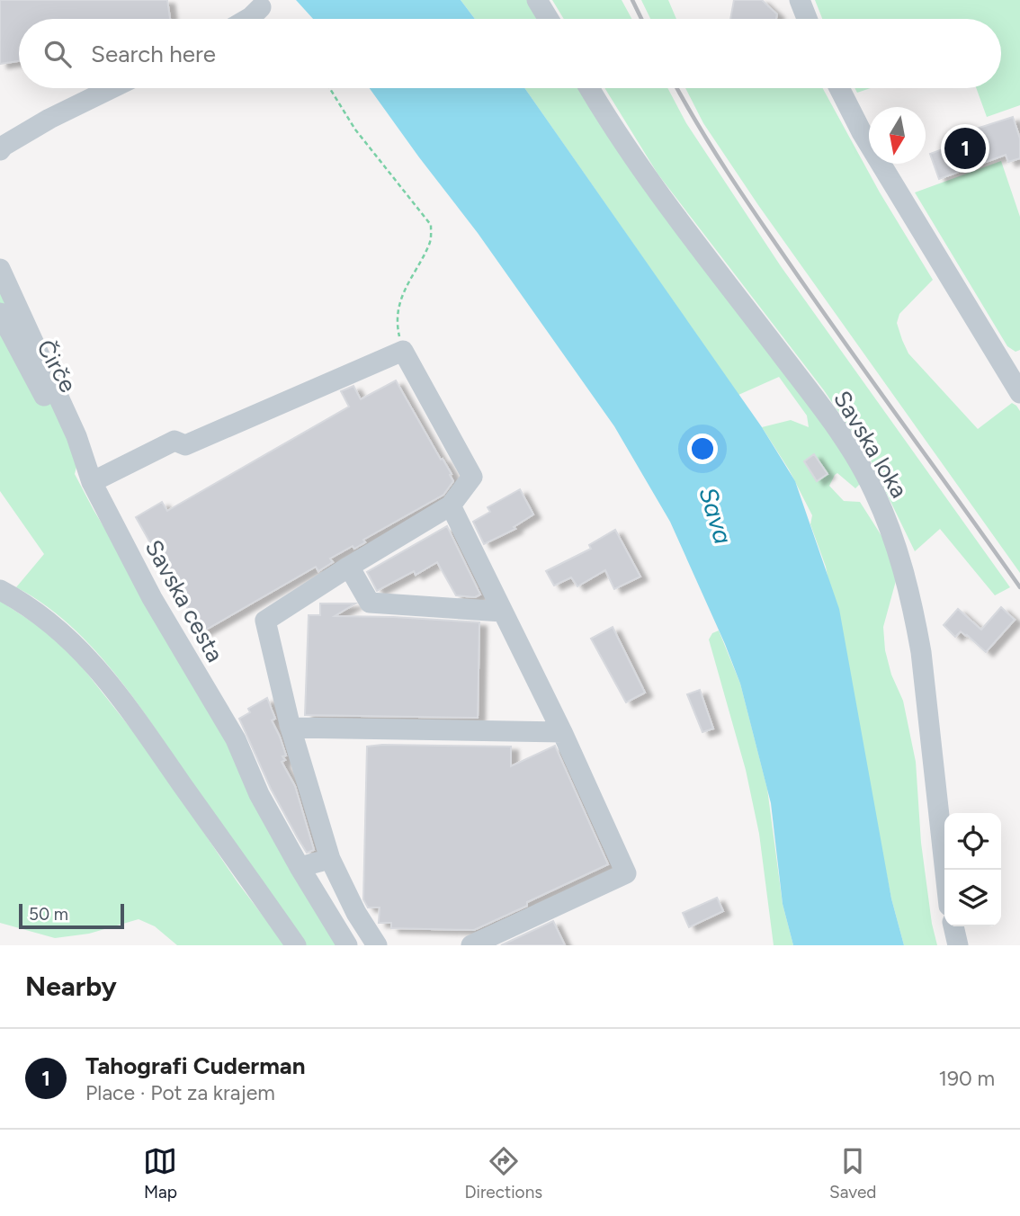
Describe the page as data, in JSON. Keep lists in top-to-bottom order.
{
  "streets": {
    "street": ["Čirče", "Savska loka", "Savska cesta"]
  },
  "crossings": [
    ["Čirče", "Savska cesta"]
  ],
  "water": ["Sava"],
  "scale_bar": "50 m",
  "north": "bottom",
  "page": {
    "search": "Search here",
    "pins": "1",
    "scale": "50 m",
    "heading": "Nearby",
    "list": [
      {
        "mark": "1",
        "name": "Tahografi Cuderman",
        "note": "Place · Pot za krajem",
        "value": "190 m"
      }
    ],
    "nav": ["Map", "Directions", "Saved"]
  }
}
